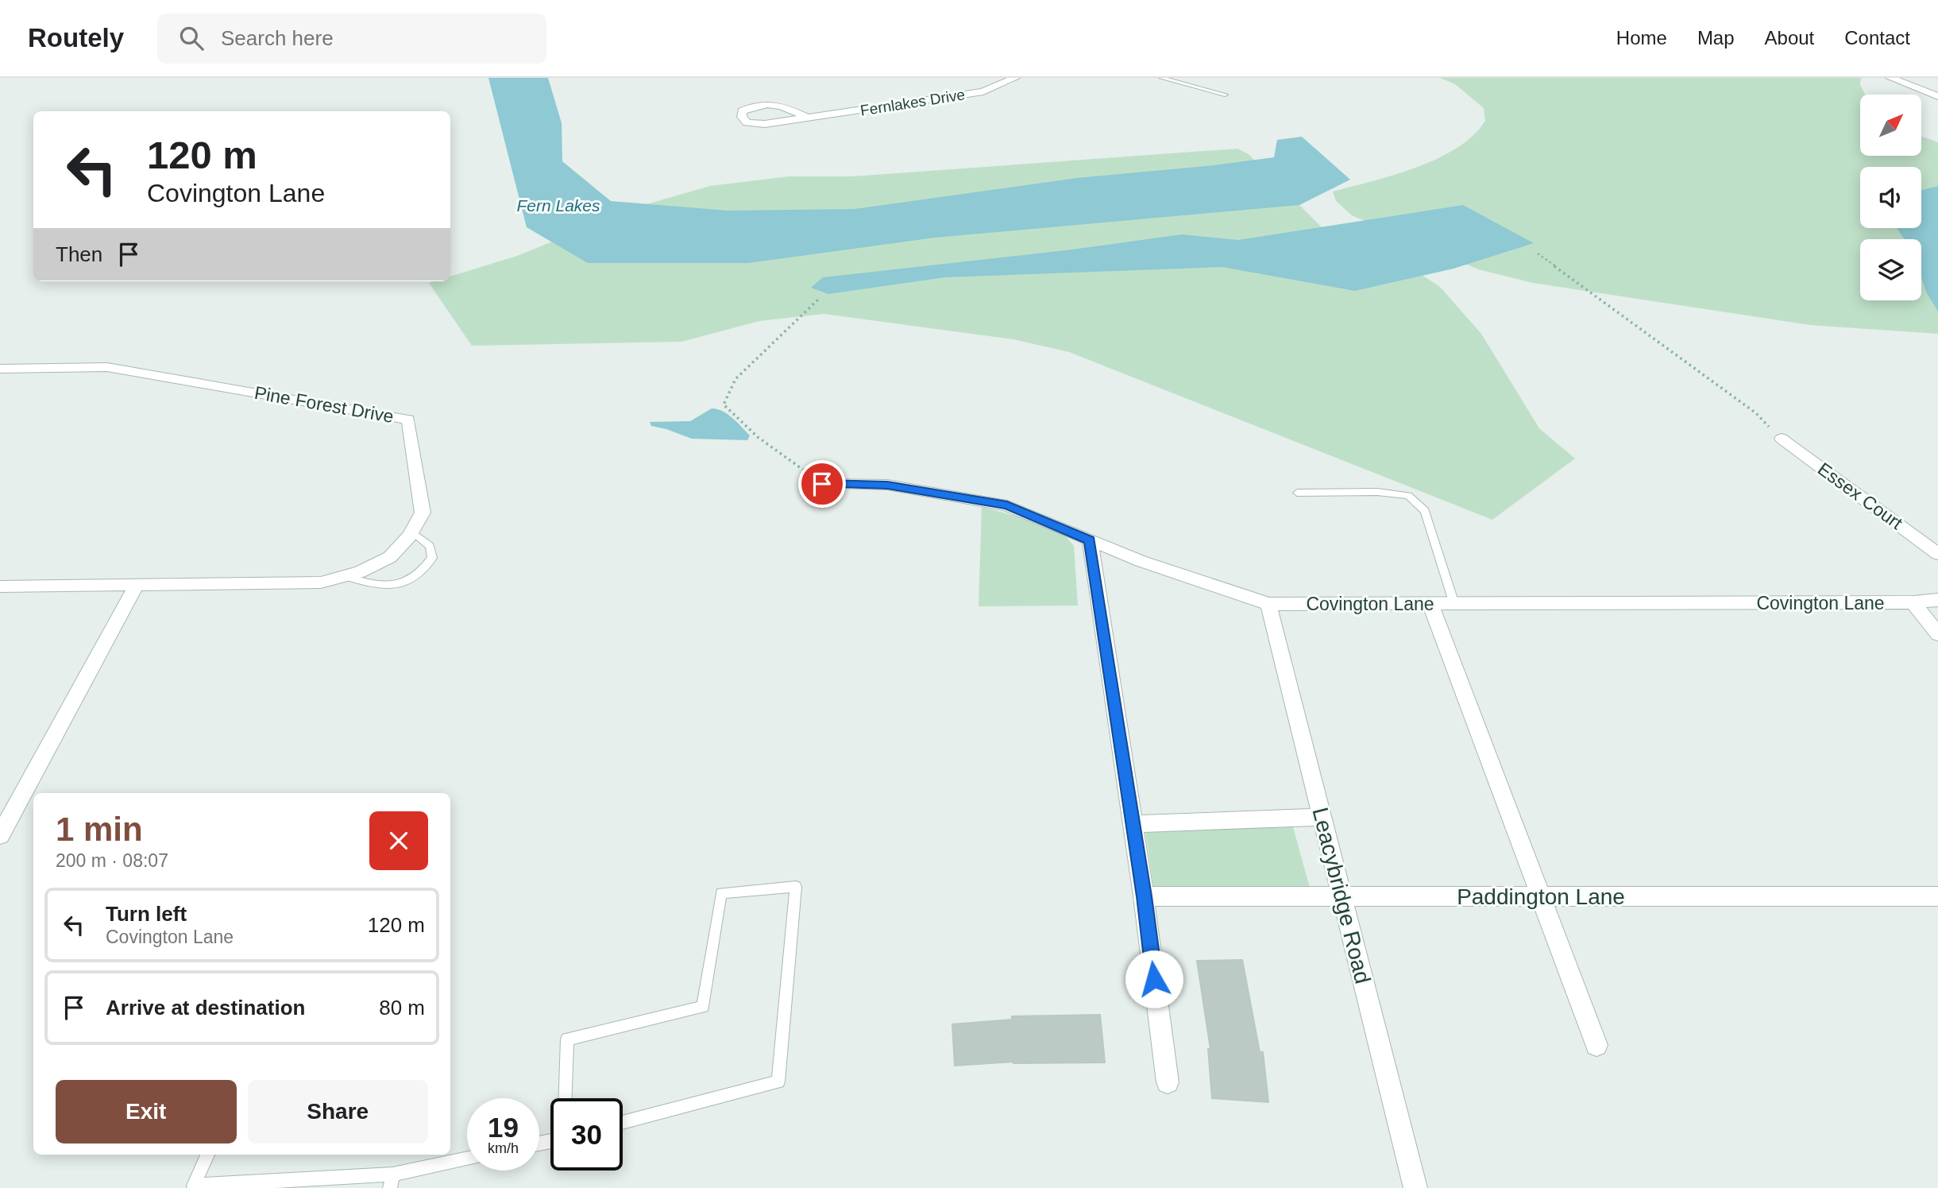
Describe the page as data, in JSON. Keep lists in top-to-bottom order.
{
  "streets": {
    "street": [
      "Fernlakes Drive",
      "Pine Forest Drive",
      "Essex Court",
      "Covington Lane",
      "Leacybridge Road",
      "Paddington Lane"
    ]
  },
  "crossings": [
    ["Covington Lane", "Leacybridge Road"],
    ["Leacybridge Road", "Paddington Lane"]
  ],
  "water": ["Fern Lakes"],
  "north": "top right",
  "page": {
    "header": "Routely",
    "search": "Search here",
    "nav": [
      "Home",
      "Map",
      "About",
      "Contact"
    ],
    "turn": ["120 m", "Covington Lane"],
    "then": "Then",
    "heading": ["1 min", "200 m · 08:07"],
    "list": [
      {
        "name": "Turn left",
        "note": "Covington Lane",
        "value": "120 m"
      },
      {
        "name": "Arrive at destination",
        "value": "80 m"
      }
    ],
    "buttons": ["Exit", "Share"],
    "speed": "19 km/h",
    "limit": "30"
  }
}
